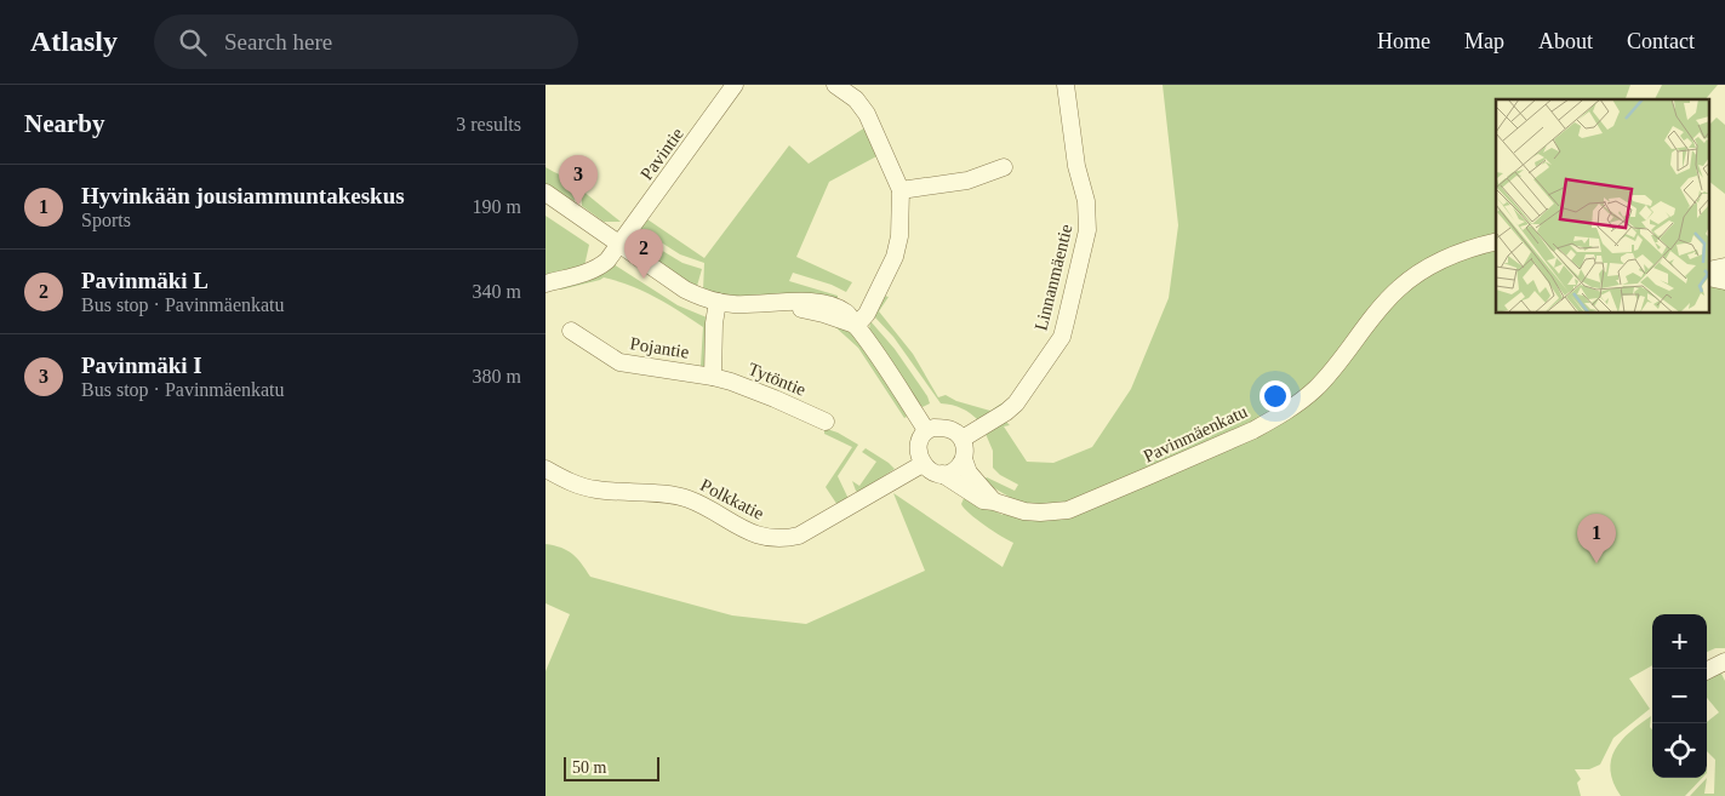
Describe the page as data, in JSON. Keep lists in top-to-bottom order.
{
  "streets": {
    "street": [
      "Pavintie",
      "Linnanmäentie",
      "Pojantie",
      "Tytöntie",
      "Pavinmäenkatu",
      "Polkkatie"
    ]
  },
  "crossings": [
    ["Linnanmäentie", "Pavinmäenkatu"],
    ["Linnanmäentie", "Polkkatie"],
    ["Pojantie", "Tytöntie"],
    ["Pavinmäenkatu", "Polkkatie"]
  ],
  "scale_bar": "50 m",
  "page": {
    "header": "Atlasly",
    "search": "Search here",
    "nav": [
      "Home",
      "Map",
      "About",
      "Contact"
    ],
    "heading": ["Nearby", "3 results"],
    "pins": ["3", "2", "1"],
    "list": [
      {
        "mark": "1",
        "name": "Hyvinkään jousiammuntakeskus",
        "note": "Sports",
        "value": "190 m"
      },
      {
        "mark": "2",
        "name": "Pavinmäki L",
        "note": "Bus stop · Pavinmäenkatu",
        "value": "340 m"
      },
      {
        "mark": "3",
        "name": "Pavinmäki I",
        "note": "Bus stop · Pavinmäenkatu",
        "value": "380 m"
      }
    ],
    "map_buttons": ["+", "−"],
    "scale": "50 m"
  }
}
